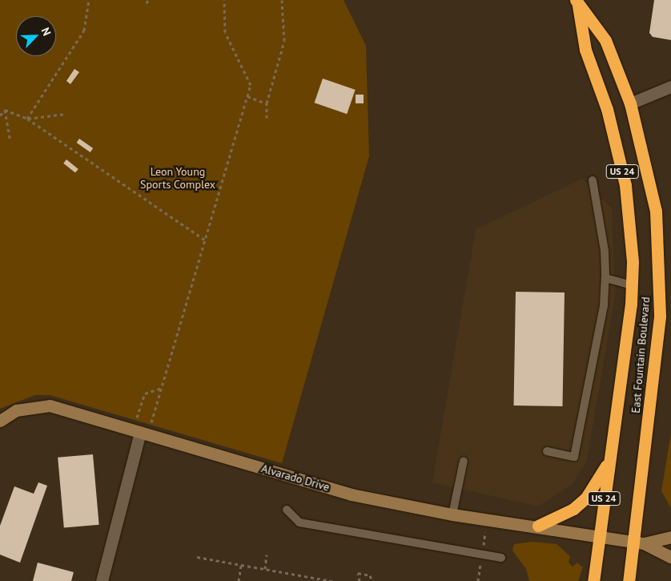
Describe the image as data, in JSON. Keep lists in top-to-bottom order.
{
  "streets": {
    "highway": ["US 24", "East Fountain Boulevard"],
    "street": ["Alvarado Drive"]
  },
  "crossings": [
    ["East Fountain Boulevard", "Alvarado Drive"]
  ],
  "parks": ["Leon Young Sports Complex"],
  "north": "top right"
}
